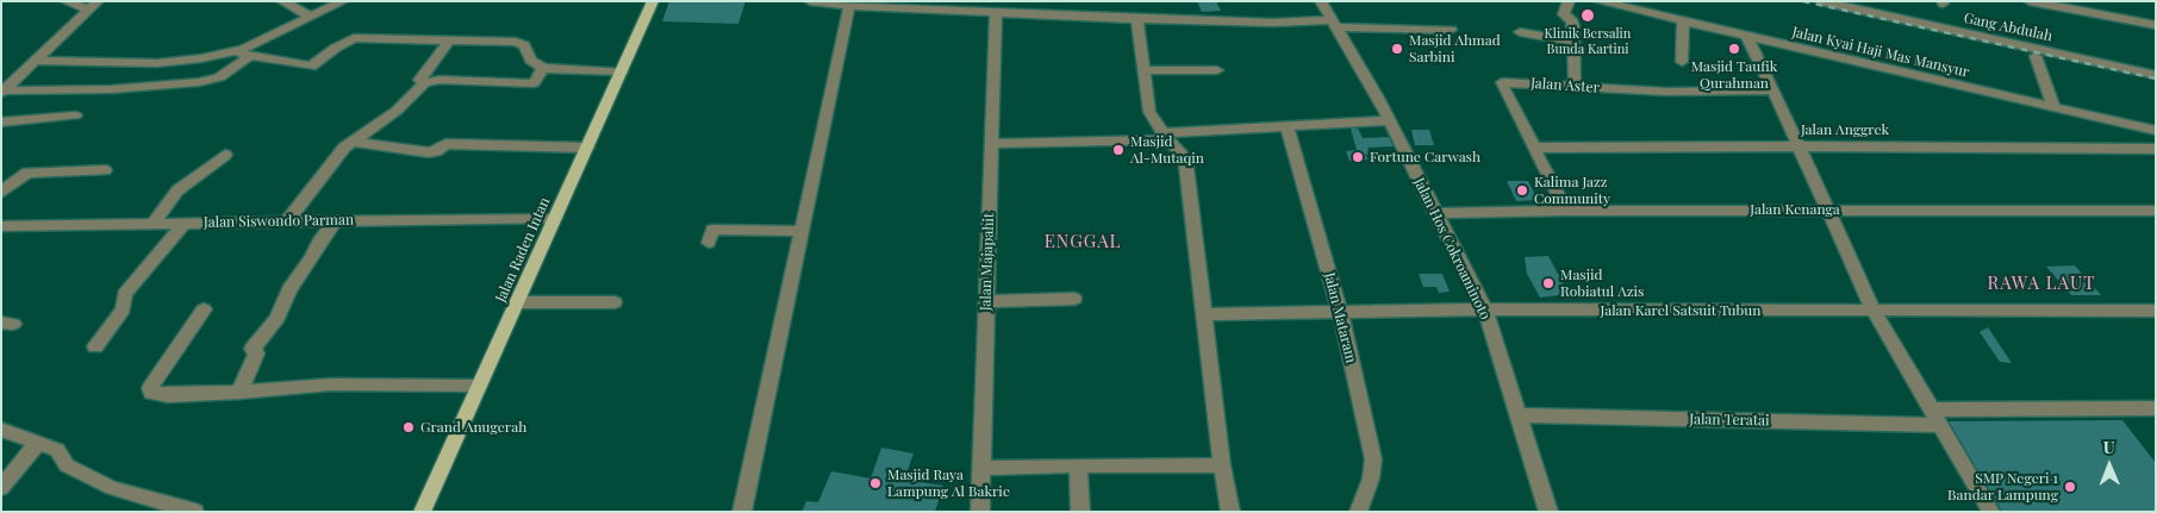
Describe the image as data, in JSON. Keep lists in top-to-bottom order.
{
  "streets": {
    "main road": ["Jalan Raden Intan"],
    "street": [
      "Gang Abdulah",
      "Jalan Kyai Haji Mas Mansyur",
      "Jalan Aster",
      "Jalan Anggrek",
      "Jalan Kenanga",
      "Jalan Siswondo Parman",
      "Jalan Hos Cokroaminoto",
      "Jalan Majapahit",
      "Jalan Karel Satsuit Tubun",
      "Jalan Mataram",
      "Jalan Teratai"
    ]
  },
  "crossings": [
    ["Jalan Aster", "Jalan Anggrek"],
    ["Jalan Aster", "Jalan Kenanga"],
    ["Jalan Kenanga", "Jalan Hos Cokroaminoto"],
    ["Jalan Siswondo Parman", "Jalan Raden Intan"],
    ["Jalan Hos Cokroaminoto", "Jalan Karel Satsuit Tubun"],
    ["Jalan Hos Cokroaminoto", "Jalan Teratai"],
    ["Jalan Karel Satsuit Tubun", "Jalan Mataram"]
  ],
  "districts": ["ENGGAL", "RAWA LAUT"],
  "places": [
    "Klinik Bersalin Bunda Kartini",
    "Masjid Ahmad Sarbini",
    "Masjid Taufik Qurahman",
    "Masjid Al-Mutaqin",
    "Fortune Carwash",
    "Kalima Jazz Community",
    "Masjid Robiatul Azis",
    "Grand Anugerah",
    "Masjid Raya Lampung Al Bakrie",
    "SMP Negeri 1 Bandar Lampung"
  ],
  "north": "top"
}
